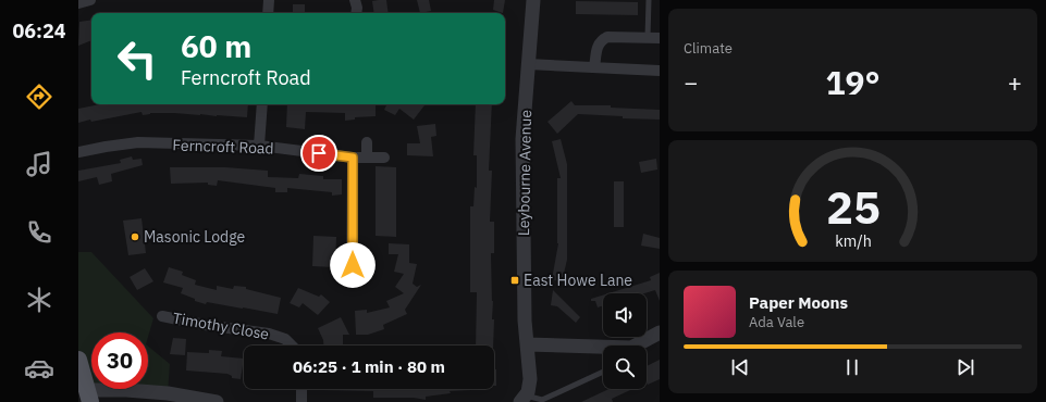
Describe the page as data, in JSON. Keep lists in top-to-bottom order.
{
  "streets": {
    "street": ["Ferncroft Road", "Leybourne Avenue", "Timothy Close"]
  },
  "places": {
    "other": ["Masonic Lodge"],
    "transit": ["East Howe Lane"]
  },
  "page": {
    "tabs": "06:24",
    "tile": "Climate",
    "turn": ["60 m", "Ferncroft Road"],
    "heat": ["−", "19°", "+"],
    "song": ["Paper Moons", "Ada Vale"],
    "limit": "30",
    "trip": "06:25 · 1 min · 80 m",
    "gauge": ["25", "km/h"]
  }
}
